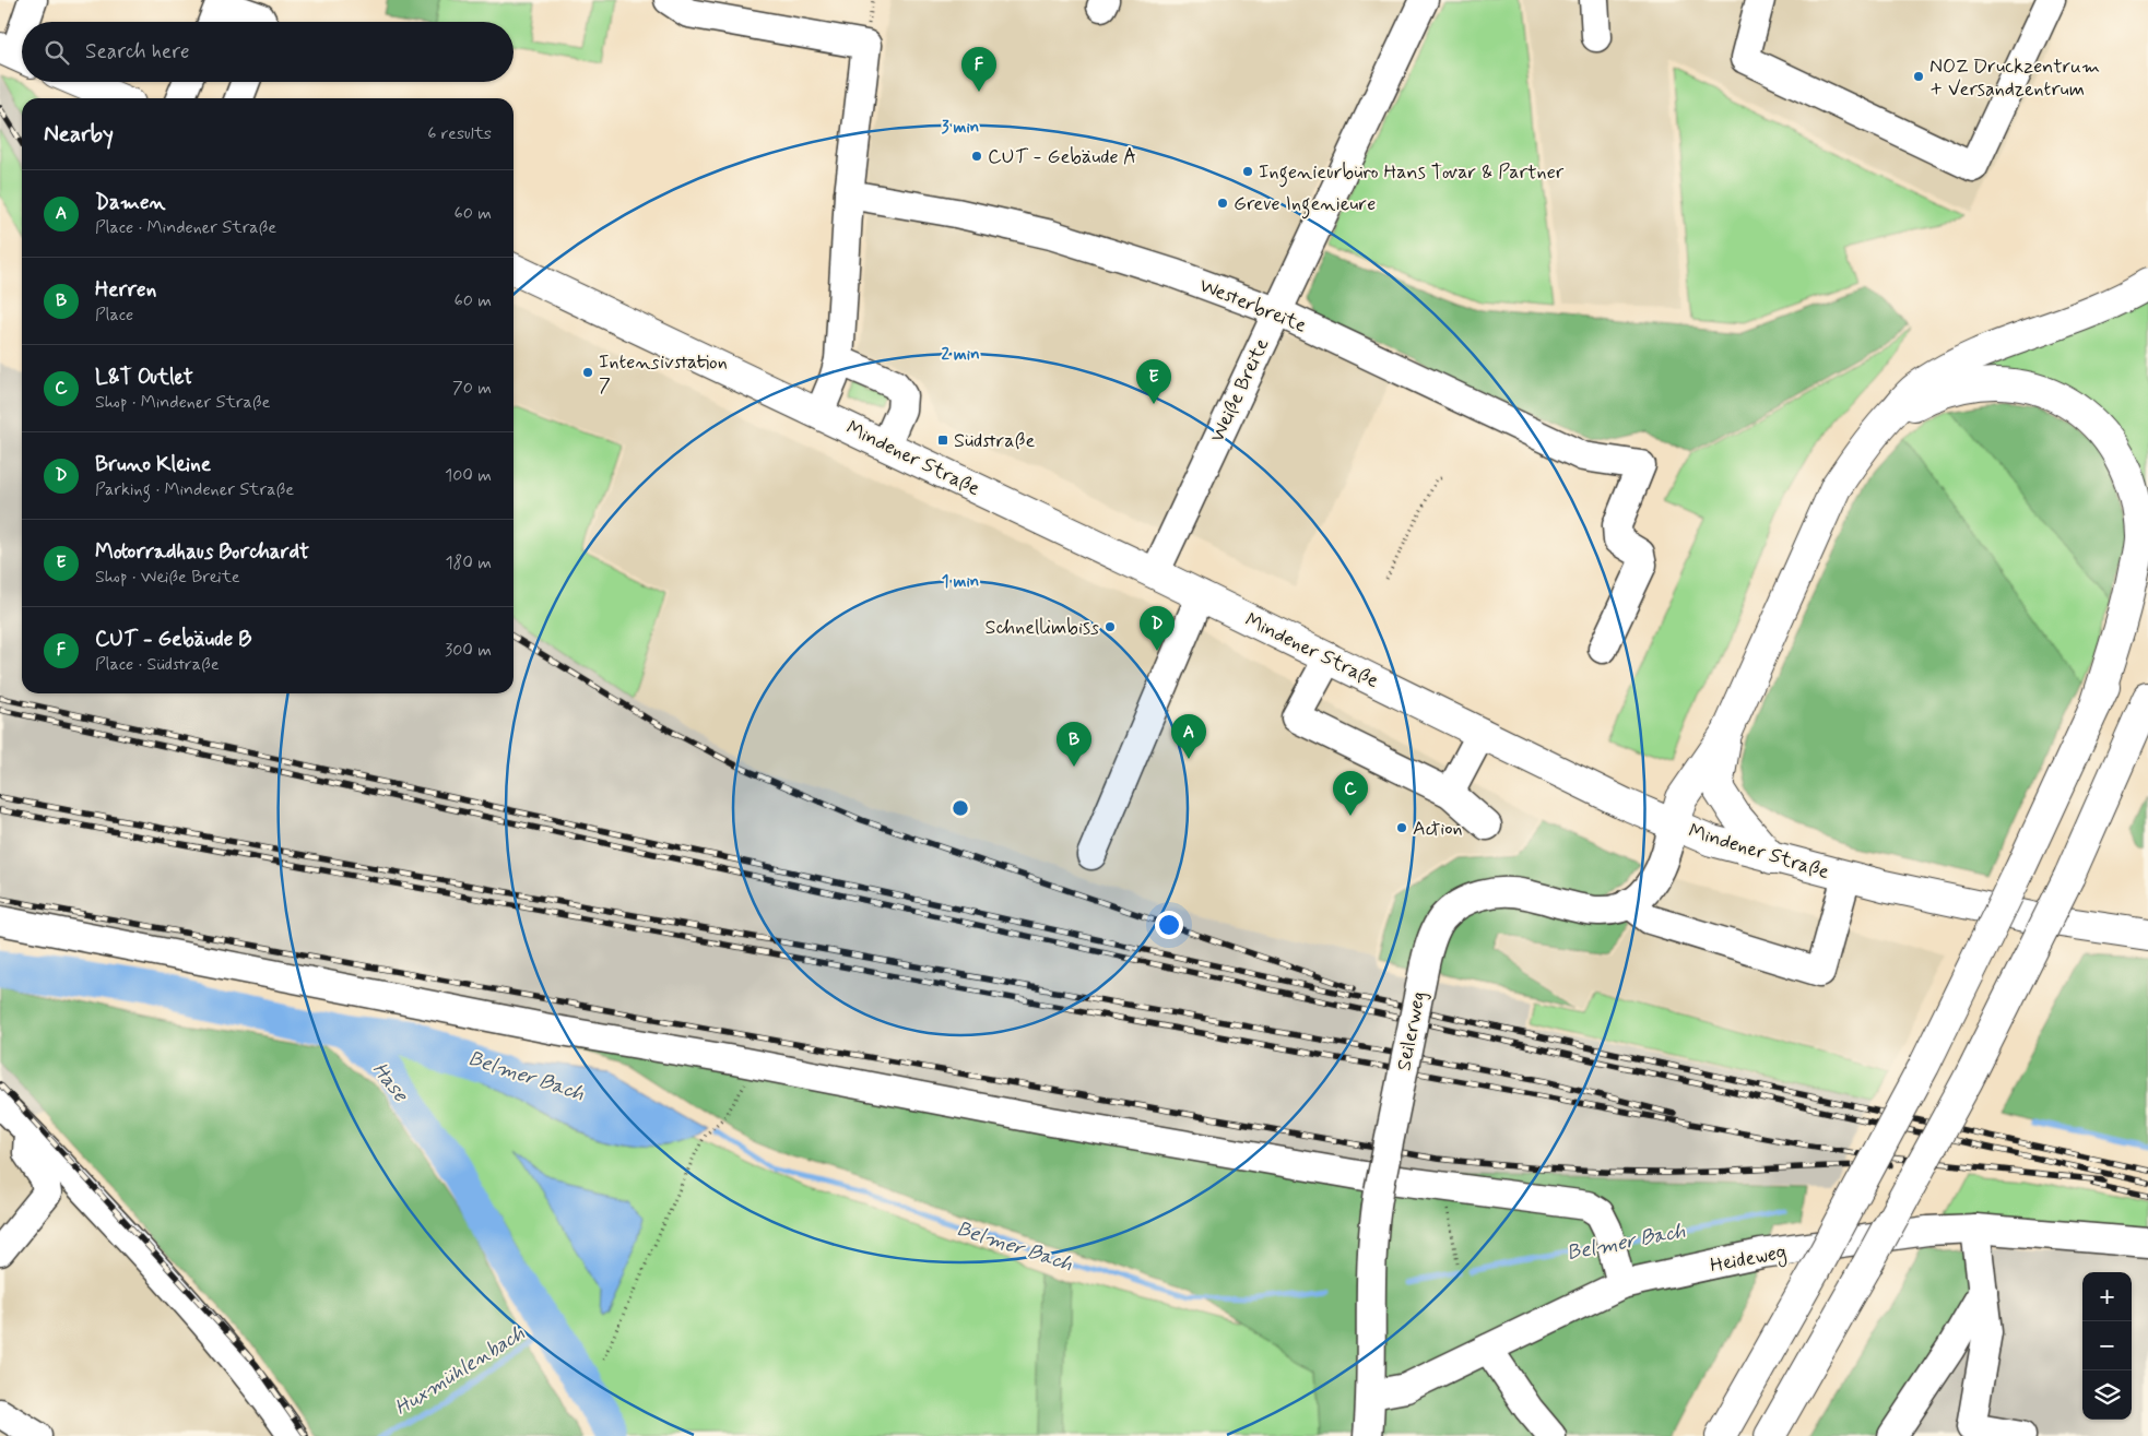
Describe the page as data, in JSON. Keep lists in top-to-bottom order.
{
  "streets": {
    "main road": ["Mindener Straße"],
    "street": [
      "Westerbreite",
      "Weiße Breite",
      "Seilerweg",
      "Heideweg"
    ]
  },
  "crossings": [
    ["Westerbreite", "Weiße Breite"],
    ["Weiße Breite", "Mindener Straße"],
    ["Mindener Straße", "Seilerweg"],
    ["Seilerweg", "Heideweg"]
  ],
  "water": ["Belmer Bach", "Hase", "Huxmühlenbach"],
  "places": {
    "other": [
      "NOZ Druckzentrum + Versandzentrum",
      "CUT - Gebäude A",
      "Ingenieurbüro Hans Tovar & Partner",
      "Greve Ingenieure",
      "Intensivstation 7",
      "Schnellimbiss",
      "Action"
    ],
    "transit": ["Südstraße"]
  },
  "page": {
    "search": "Search here",
    "pins": [
      "F",
      "E",
      "D",
      "A",
      "B",
      "C"
    ],
    "heading": ["Nearby", "6 results"],
    "list": [
      {
        "mark": "A",
        "name": "Damen",
        "note": "Place · Mindener Straße",
        "value": "60 m"
      },
      {
        "mark": "B",
        "name": "Herren",
        "note": "Place",
        "value": "60 m"
      },
      {
        "mark": "C",
        "name": "L&T Outlet",
        "note": "Shop · Mindener Straße",
        "value": "70 m"
      },
      {
        "mark": "D",
        "name": "Bruno Kleine",
        "note": "Parking · Mindener Straße",
        "value": "100 m"
      },
      {
        "mark": "E",
        "name": "Motorradhaus Borchardt",
        "note": "Shop · Weiße Breite",
        "value": "180 m"
      },
      {
        "mark": "F",
        "name": "CUT - Gebäude B",
        "note": "Place · Südstraße",
        "value": "300 m"
      }
    ],
    "map_buttons": ["+", "−"]
  },
  "rings": ["3 min", "2 min", "1 min"]
}
